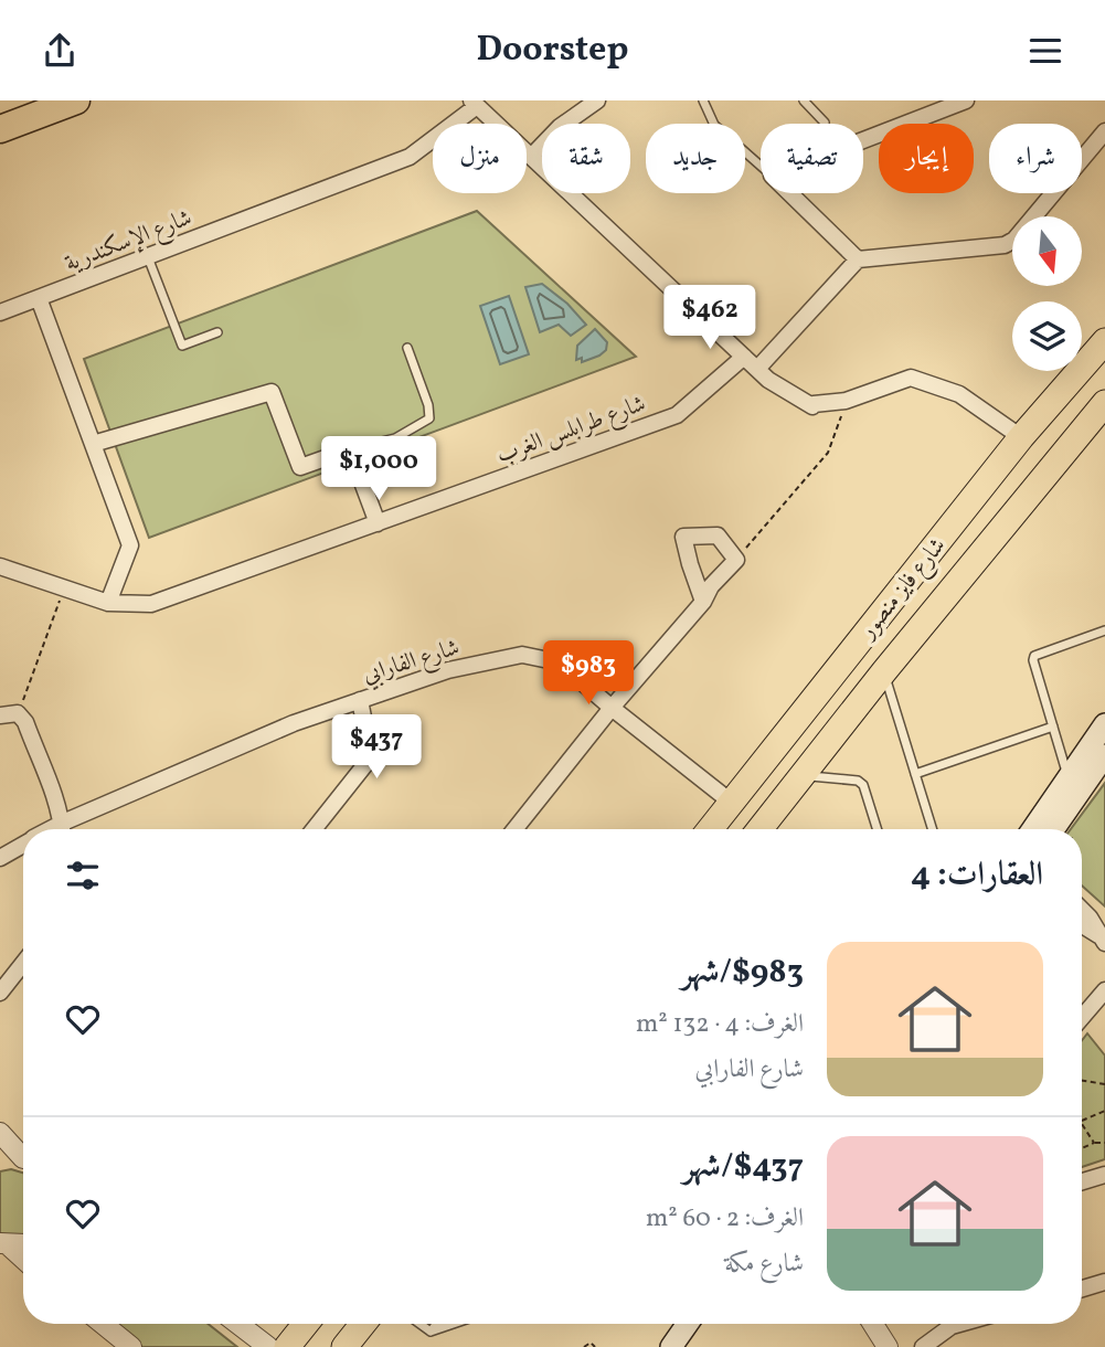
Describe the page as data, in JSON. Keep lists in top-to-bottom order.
{
  "streets": {
    "highway": ["شارع فايز منصور"],
    "street": ["شارع الإسكندرية", "شارع طرابلس الغرب", "شارع الفارابي"]
  },
  "crossings": [
    ["شارع فايز منصور", "شارع الفارابي"]
  ],
  "north": "bottom",
  "page": {
    "header": "Doorstep",
    "chip": [
      "شراء",
      "إيجار",
      "تصفية",
      "جديد",
      "شقة",
      "منزل"
    ],
    "price": [
      "$462",
      "$1,000",
      "$983",
      "$437"
    ],
    "heading": "العقارات: 4",
    "list": [
      {
        "name": "$983/شهر",
        "note": "الغرف: 4 · 132 m² · شارع الفارابي"
      },
      {
        "name": "$437/شهر",
        "note": "الغرف: 2 · 60 m² · شارع مكة"
      }
    ]
  }
}
